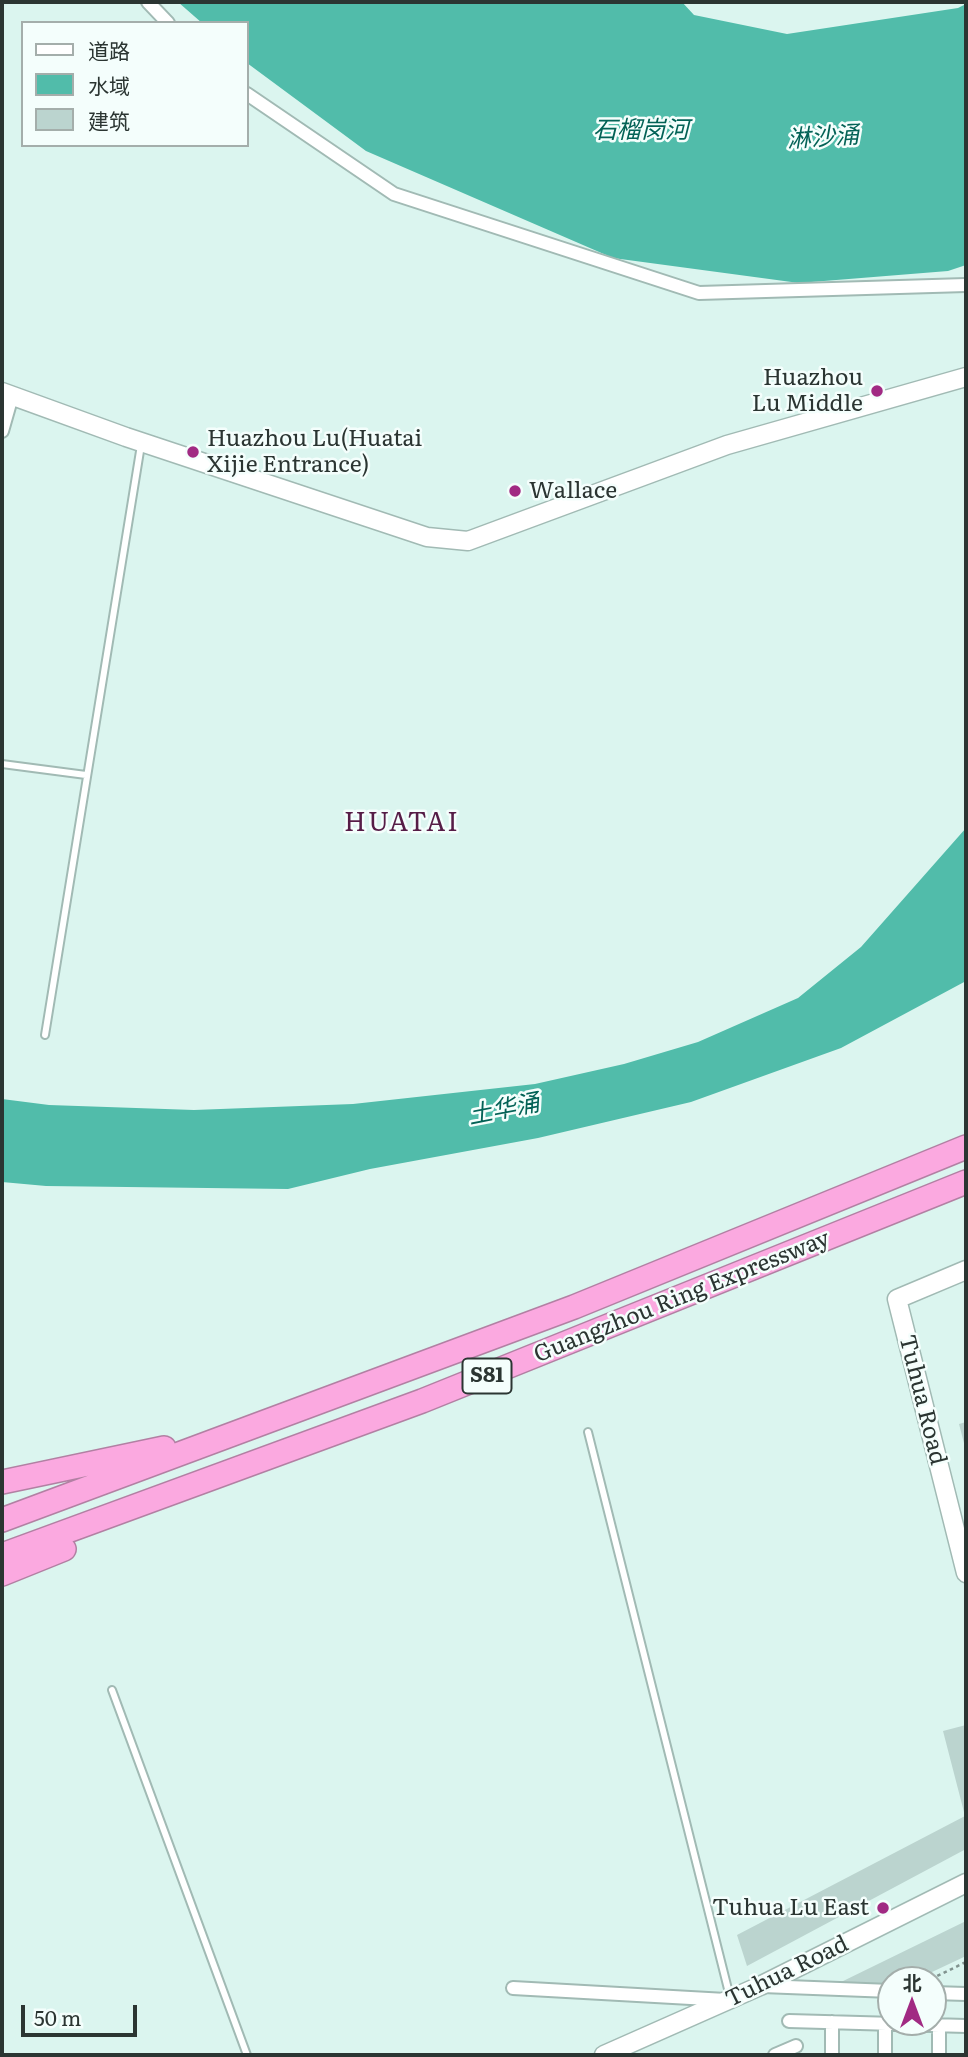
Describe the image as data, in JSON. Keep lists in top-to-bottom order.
{
  "streets": {
    "highway": ["Guangzhou Ring Expressway", "S81"],
    "main road": ["Tuhua Road"]
  },
  "districts": ["HUATAI"],
  "water": ["石榴岗河", "淋沙涌", "土华涌"],
  "places": [
    "Huazhou Lu Middle",
    "Huazhou Lu(Huatai Xijie Entrance)",
    "Wallace",
    "Tuhua Lu East"
  ],
  "legend": ["道路", "水域", "建筑"],
  "scale_bar": "50 m",
  "north": "top"
}
